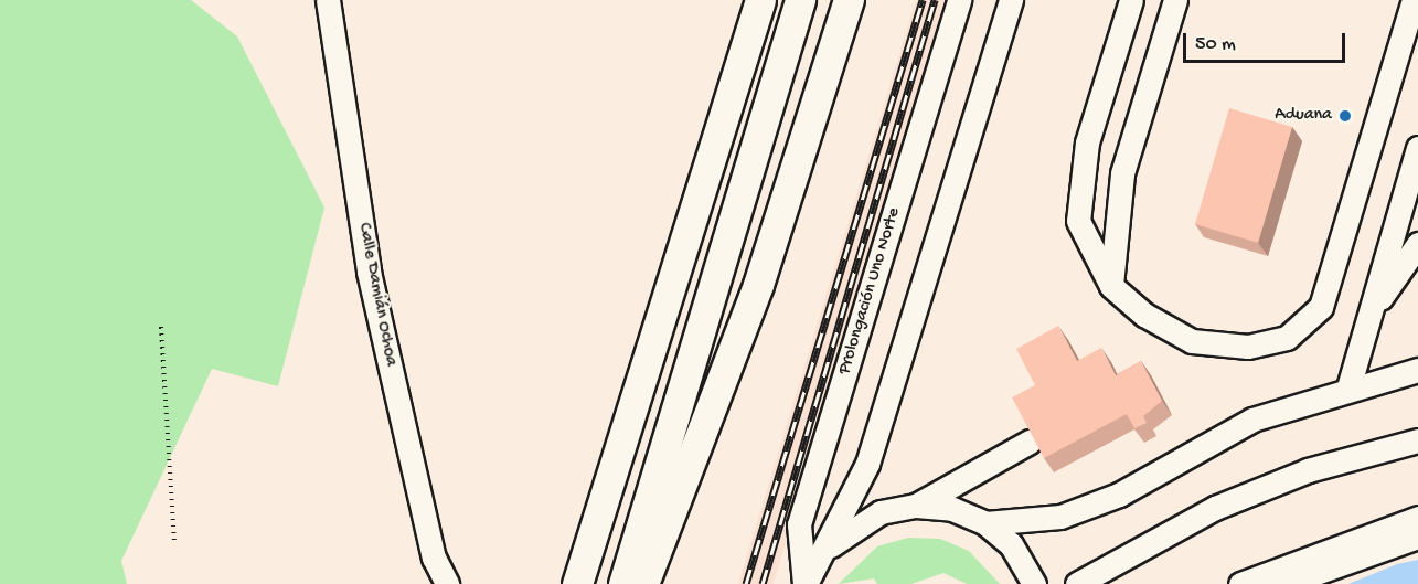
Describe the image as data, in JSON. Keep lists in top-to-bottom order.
{
  "streets": {
    "street": ["Prolongación Uno Norte", "Calle Damián Ochoa"]
  },
  "places": ["Aduana"],
  "scale_bar": "50 m"
}
